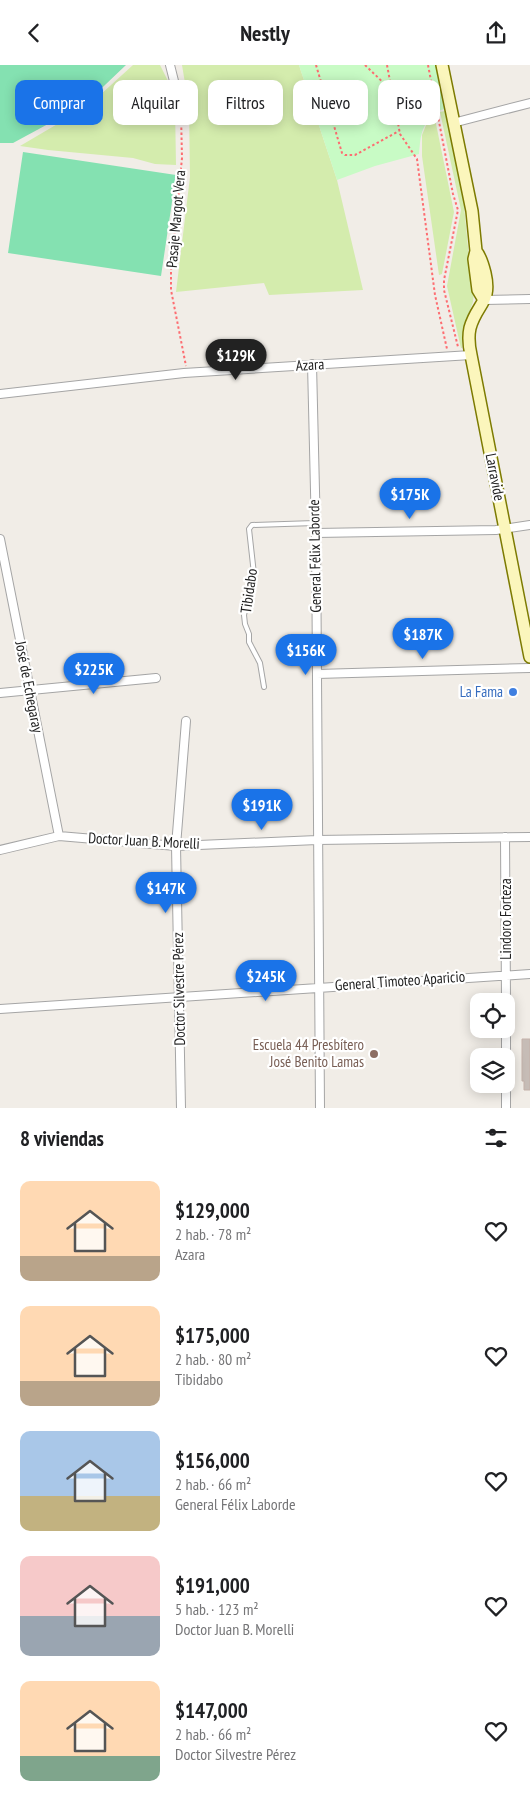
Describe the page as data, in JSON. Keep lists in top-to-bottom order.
{
  "streets": {
    "street": [
      "Azara",
      "Larravide",
      "General Félix Laborde",
      "José de Echegaray",
      "Doctor Juan B. Morelli",
      "Lindoro Forteza",
      "General Timoteo Aparicio",
      "Doctor Silvestre Pérez"
    ],
    "lane": ["Tibidabo"],
    "path": ["Pasaje Margot Vera"]
  },
  "crossings": [
    ["Pasaje Margot Vera", "Azara"],
    ["Azara", "Larravide"],
    ["Azara", "General Félix Laborde"],
    ["General Félix Laborde", "Tibidabo"],
    ["General Félix Laborde", "Doctor Juan B. Morelli"],
    ["General Félix Laborde", "General Timoteo Aparicio"],
    ["José de Echegaray", "Doctor Juan B. Morelli"],
    ["Doctor Juan B. Morelli", "Lindoro Forteza"],
    ["Doctor Juan B. Morelli", "Doctor Silvestre Pérez"],
    ["Lindoro Forteza", "General Timoteo Aparicio"],
    ["General Timoteo Aparicio", "Doctor Silvestre Pérez"]
  ],
  "places": ["La Fama", "Escuela 44 Presbítero José Benito Lamas"],
  "page": {
    "header": "Nestly",
    "chip": [
      "Comprar",
      "Alquilar",
      "Filtros",
      "Nuevo",
      "Piso"
    ],
    "price": [
      "$129K",
      "$175K",
      "$187K",
      "$156K",
      "$225K",
      "$191K",
      "$147K",
      "$245K"
    ],
    "heading": "8 viviendas",
    "list": [
      {
        "name": "$129,000",
        "note": "2 hab. · 78 m² · Azara"
      },
      {
        "name": "$175,000",
        "note": "2 hab. · 80 m² · Tibidabo"
      },
      {
        "name": "$156,000",
        "note": "2 hab. · 66 m² · General Félix Laborde"
      },
      {
        "name": "$191,000",
        "note": "5 hab. · 123 m² · Doctor Juan B. Morelli"
      },
      {
        "name": "$147,000",
        "note": "2 hab. · 66 m² · Doctor Silvestre Pérez"
      }
    ]
  }
}
